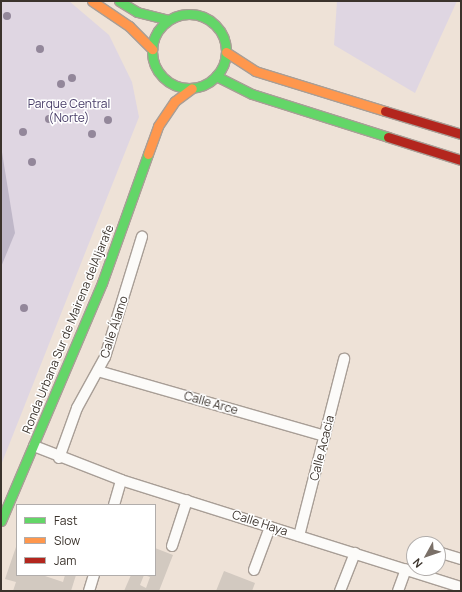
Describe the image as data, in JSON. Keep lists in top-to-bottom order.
{
  "streets": {
    "street": [
      "Calle Álamo",
      "Ronda Urbana Sur de Mairena delAljarafe",
      "Calle Arce",
      "Calle Acacia",
      "Calle Haya"
    ]
  },
  "crossings": [
    ["Calle Álamo", "Calle Arce"],
    ["Calle Álamo", "Calle Haya"],
    ["Ronda Urbana Sur de Mairena delAljarafe", "Calle Haya"],
    ["Calle Arce", "Calle Acacia"],
    ["Calle Acacia", "Calle Haya"]
  ],
  "parks": ["Parque Central (Norte)"],
  "legend": ["Fast", "Slow", "Jam"],
  "north": "bottom left"
}
